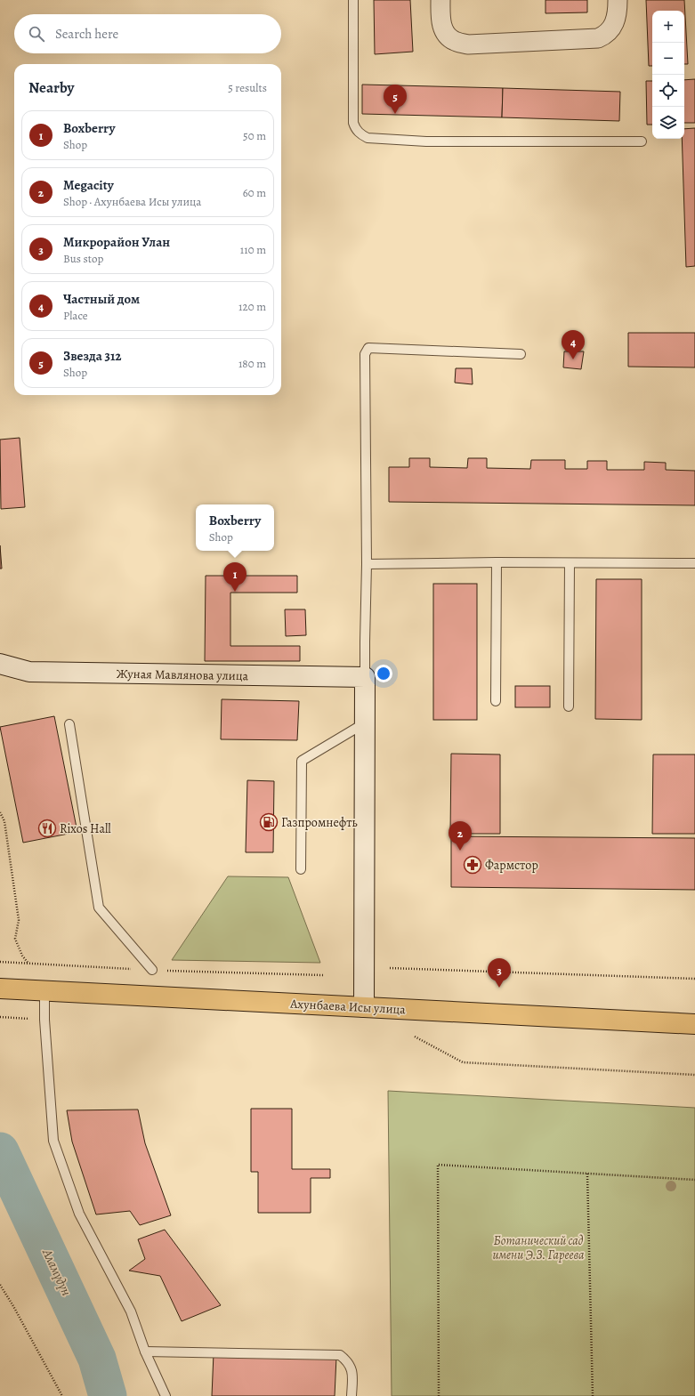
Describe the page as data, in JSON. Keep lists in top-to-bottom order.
{
  "streets": {
    "main road": ["Ахунбаева Исы улица"],
    "street": ["Жуная Мавлянова улица"]
  },
  "water": ["Аламүдүн"],
  "parks": ["Ботанический сад имени Э.З. Гареева"],
  "places": {
    "fuel station": ["Газпромнефть"],
    "restaurant": ["Rixos Hall"],
    "pharmacy": ["Фармстор"]
  },
  "page": {
    "map_buttons": ["+", "−"],
    "search": "Search here",
    "heading": ["Nearby", "5 results"],
    "pins": [
      "5",
      "4",
      "1",
      "2",
      "3"
    ],
    "list": [
      {
        "mark": "1",
        "name": "Boxberry",
        "note": "Shop",
        "value": "50 m"
      },
      {
        "mark": "2",
        "name": "Megacity",
        "note": "Shop · Ахунбаева Исы улица",
        "value": "60 m"
      },
      {
        "mark": "3",
        "name": "Микрорайон Улан",
        "note": "Bus stop",
        "value": "110 m"
      },
      {
        "mark": "4",
        "name": "Частный дом",
        "note": "Place",
        "value": "120 m"
      },
      {
        "mark": "5",
        "name": "Звезда 312",
        "note": "Shop",
        "value": "180 m"
      }
    ],
    "popup": ["Boxberry", "Shop"]
  }
}
